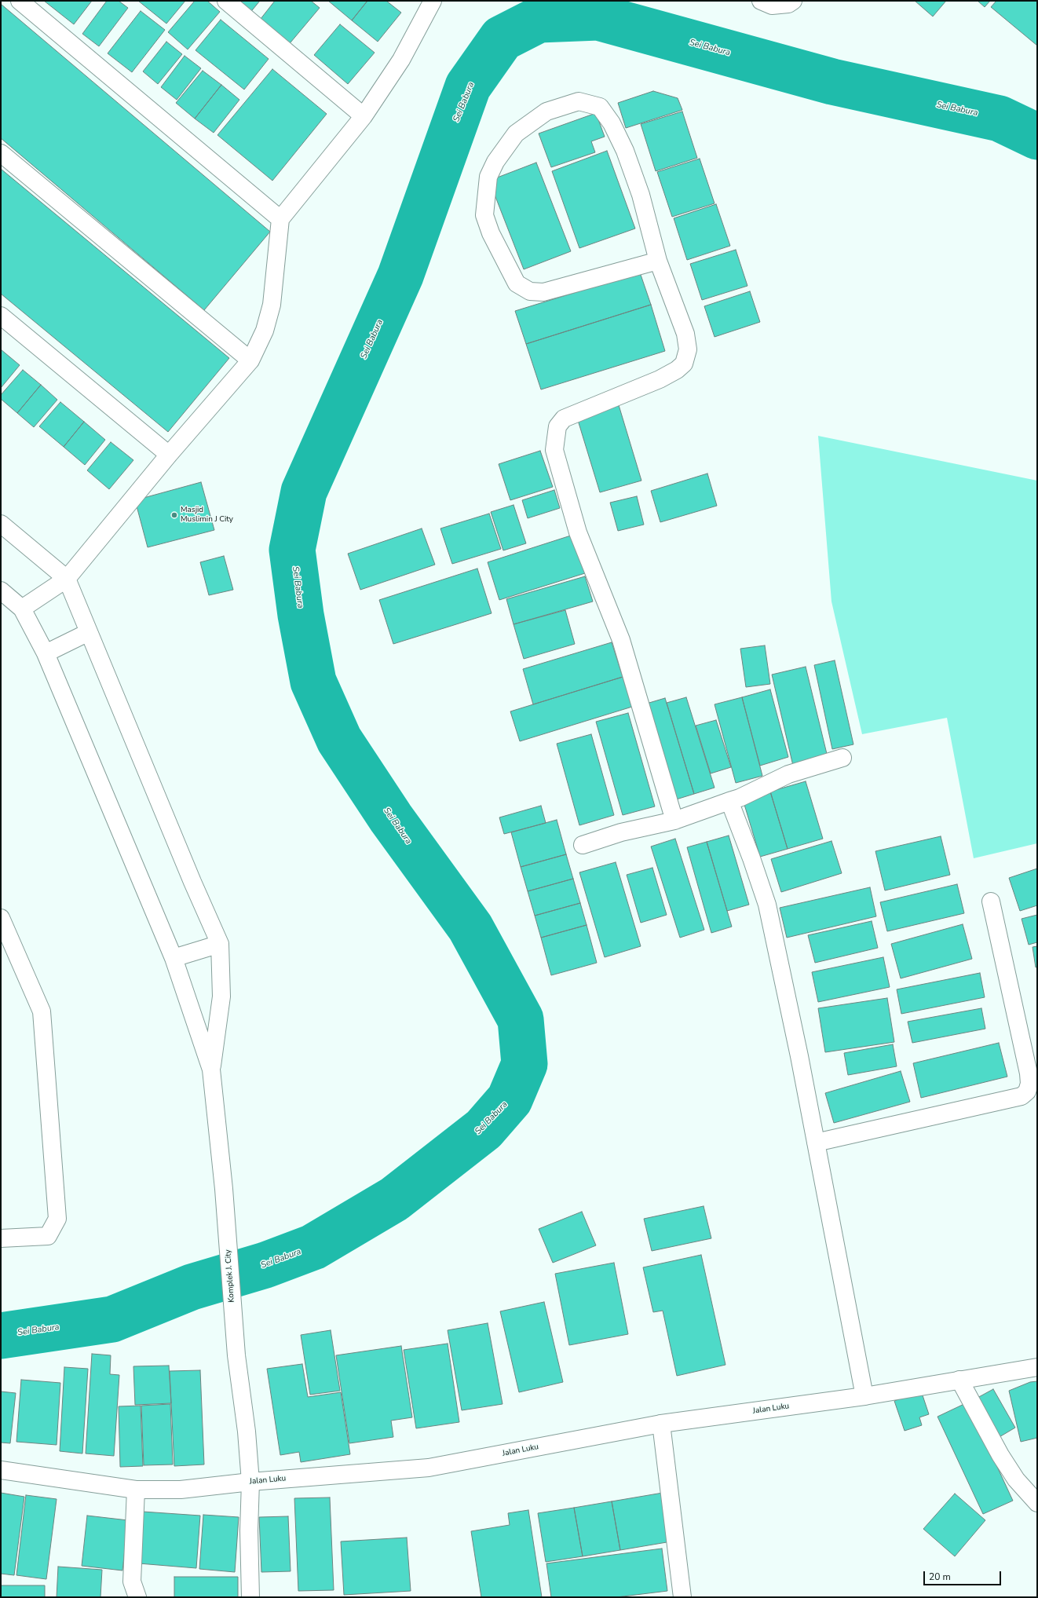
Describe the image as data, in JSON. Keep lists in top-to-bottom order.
{
  "streets": {
    "street": ["Komplek J. City", "Jalan Luku"]
  },
  "crossings": [
    ["Komplek J. City", "Jalan Luku"]
  ],
  "water": ["Sei Babura"],
  "places": ["Masjid Muslimin J City"],
  "scale_bar": "20 m"
}
